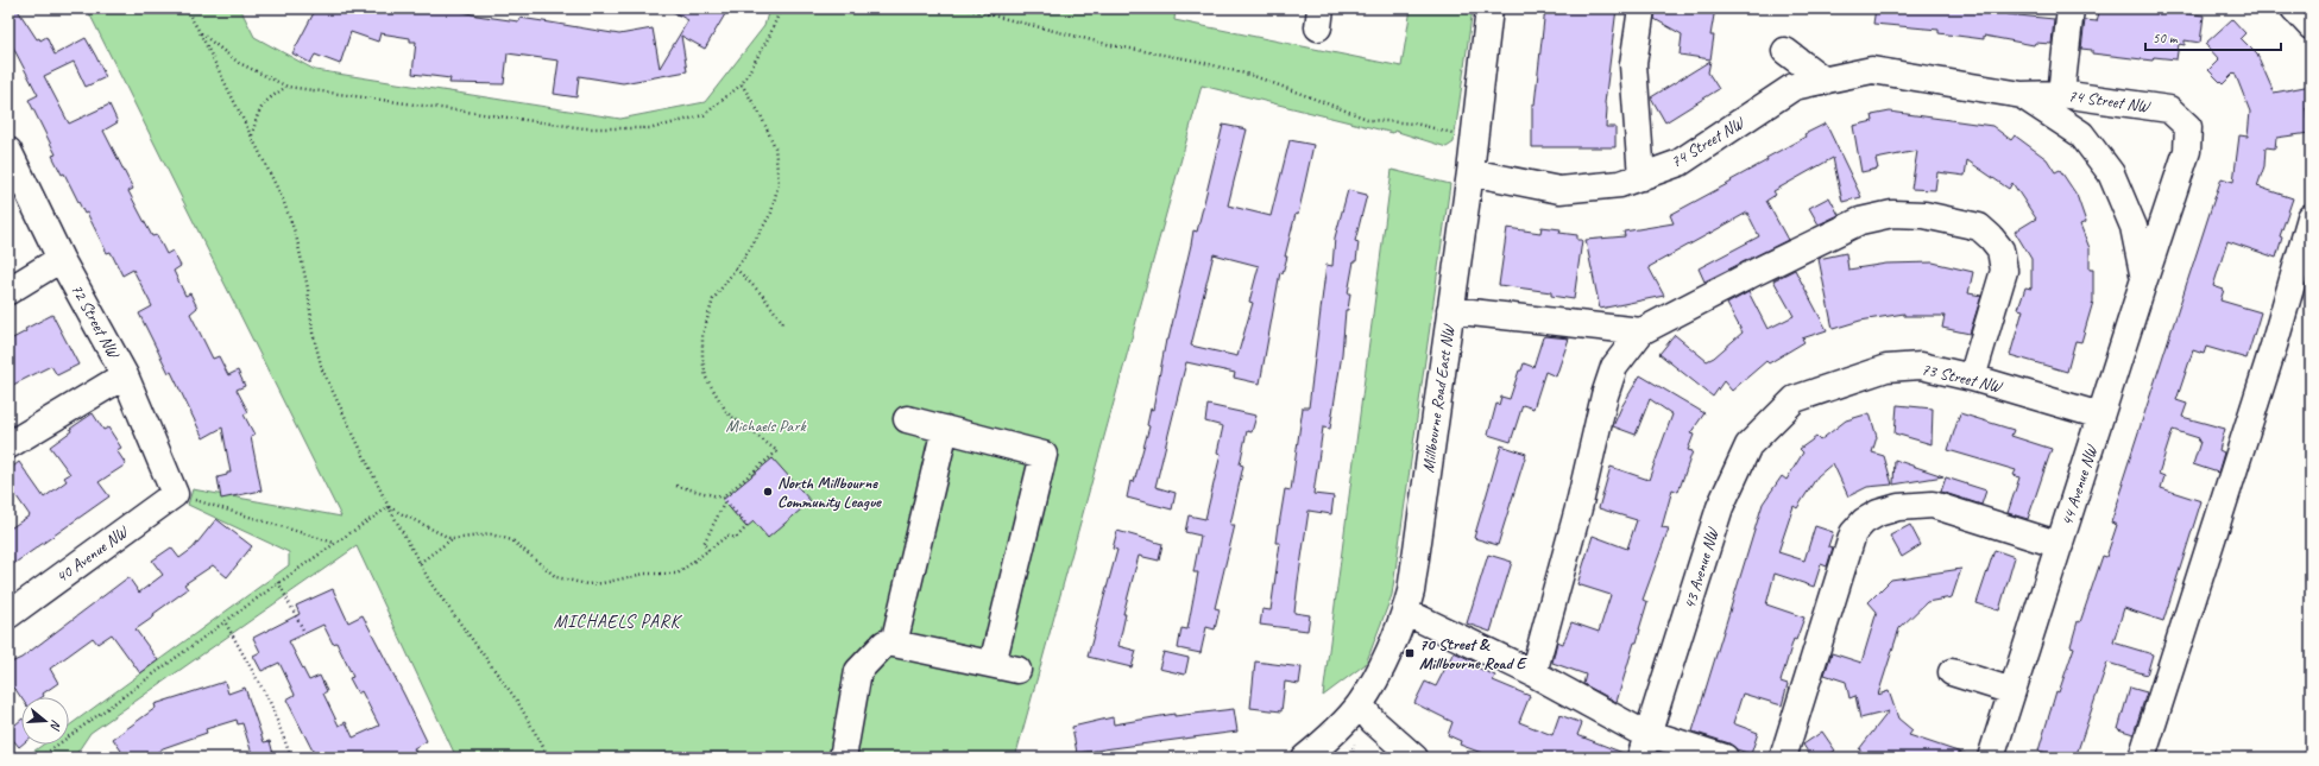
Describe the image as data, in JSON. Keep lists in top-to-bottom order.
{
  "streets": {
    "street": [
      "74 Street NW",
      "72 Street NW",
      "73 Street NW",
      "Millbourne Road East NW",
      "44 Avenue NW",
      "40 Avenue NW",
      "43 Avenue NW"
    ]
  },
  "crossings": [
    ["74 Street NW", "Millbourne Road East NW"],
    ["74 Street NW", "44 Avenue NW"],
    ["72 Street NW", "40 Avenue NW"],
    ["73 Street NW", "44 Avenue NW"],
    ["73 Street NW", "43 Avenue NW"]
  ],
  "districts": ["MICHAELS PARK"],
  "parks": ["Michaels Park"],
  "places": {
    "other": ["North Millbourne Community League"],
    "transit": ["70 Street & Millbourne Road E"]
  },
  "scale_bar": "50 m",
  "north": "right"
}
